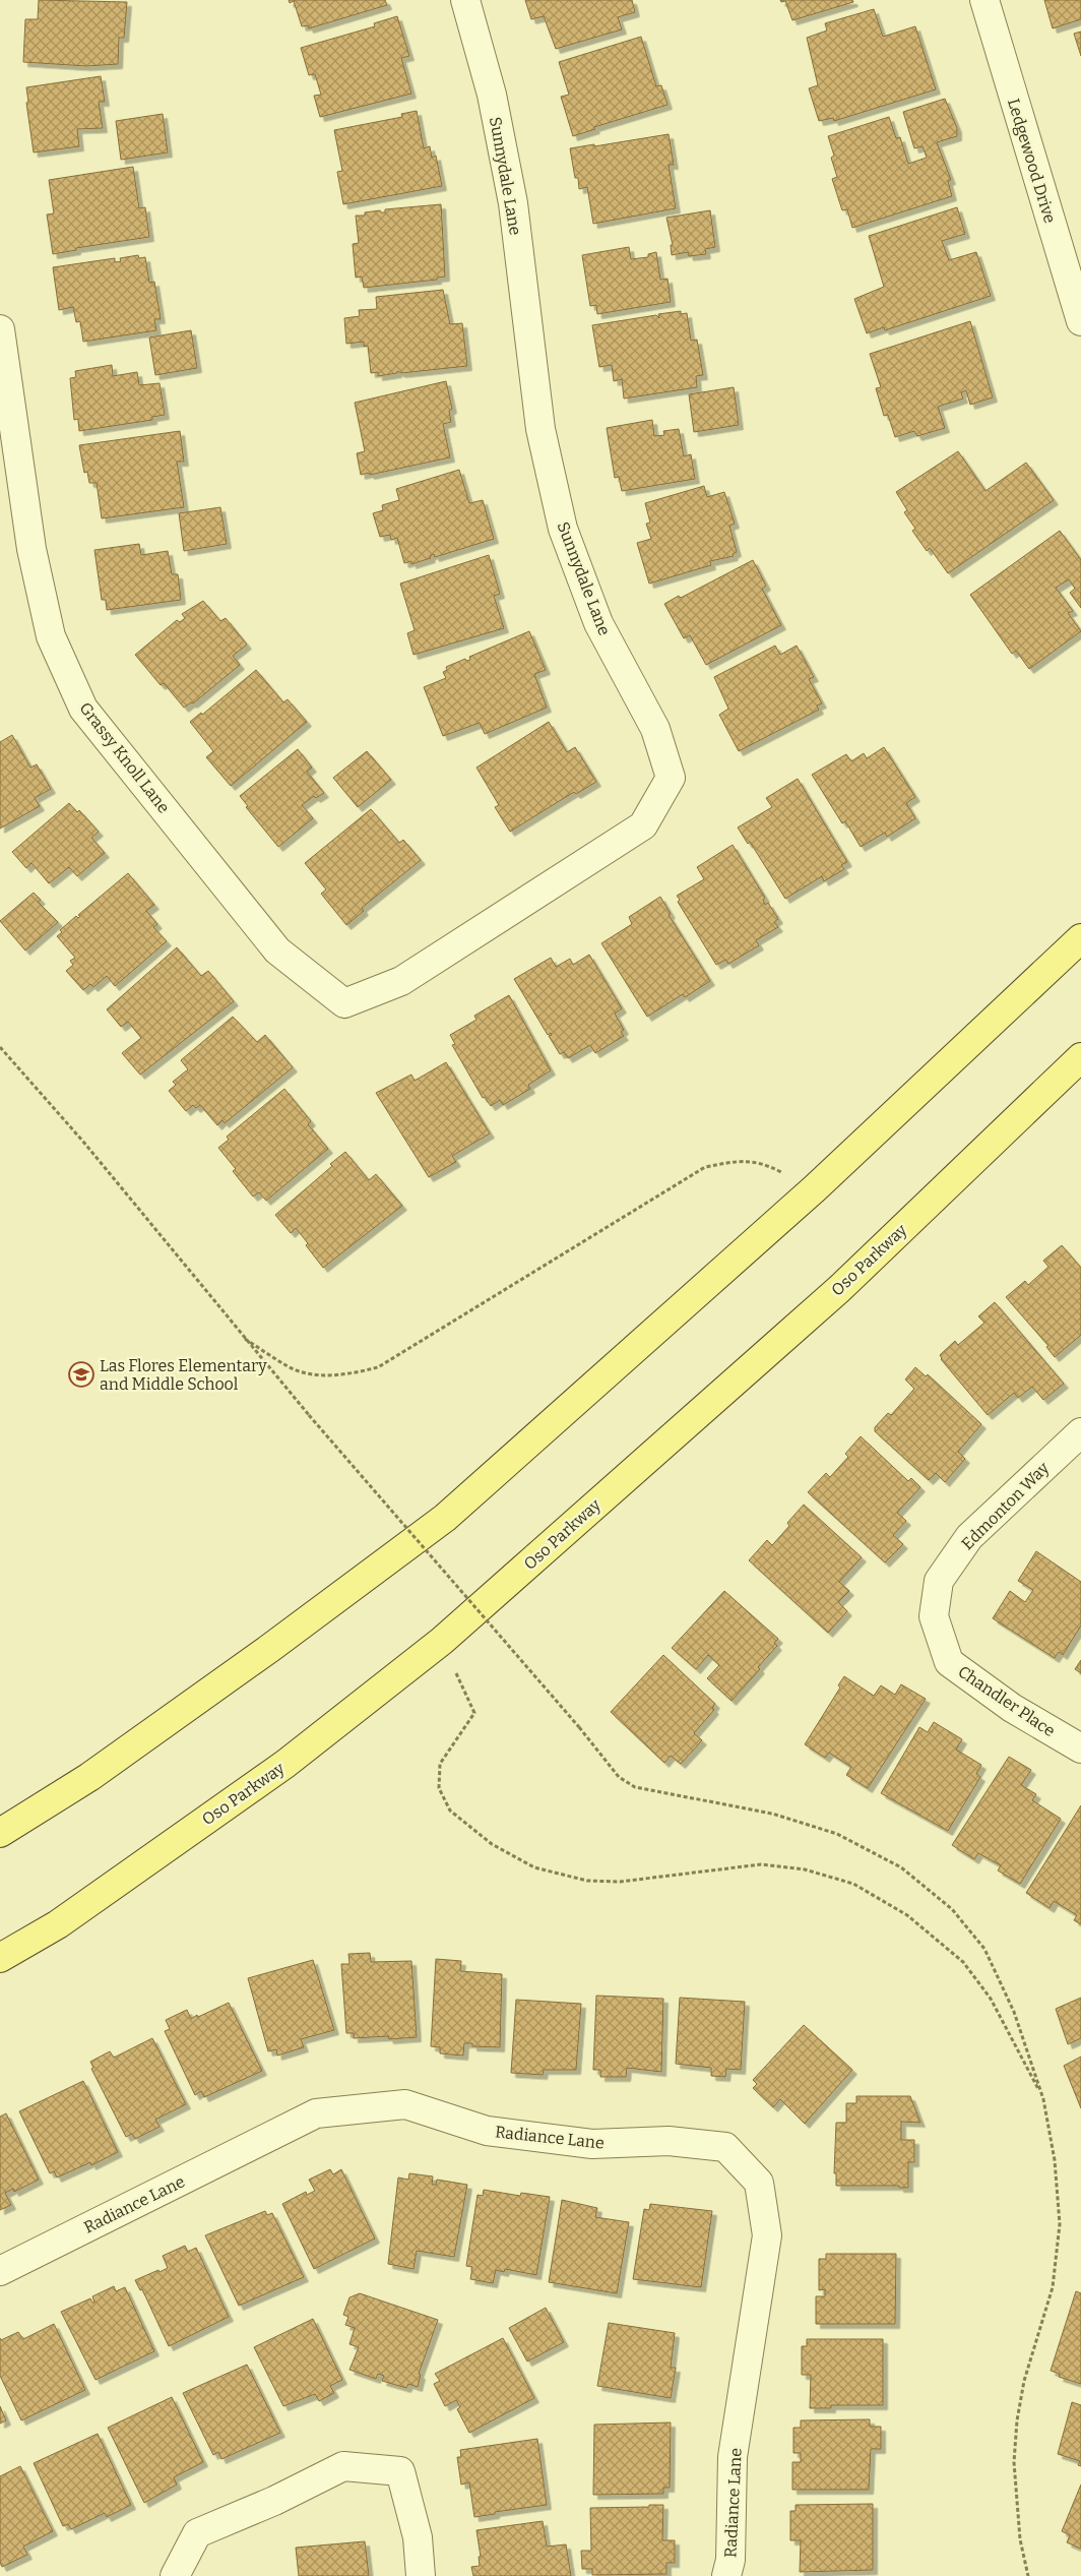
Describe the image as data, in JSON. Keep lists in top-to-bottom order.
{
  "streets": {
    "main road": ["Oso Parkway"],
    "street": [
      "Ledgewood Drive",
      "Sunnydale Lane",
      "Grassy Knoll Lane",
      "Edmonton Way",
      "Chandler Place",
      "Radiance Lane"
    ]
  },
  "crossings": [
    ["Sunnydale Lane", "Grassy Knoll Lane"],
    ["Edmonton Way", "Chandler Place"]
  ],
  "places": {
    "school or university": ["Las Flores Elementary and Middle School"]
  }
}
